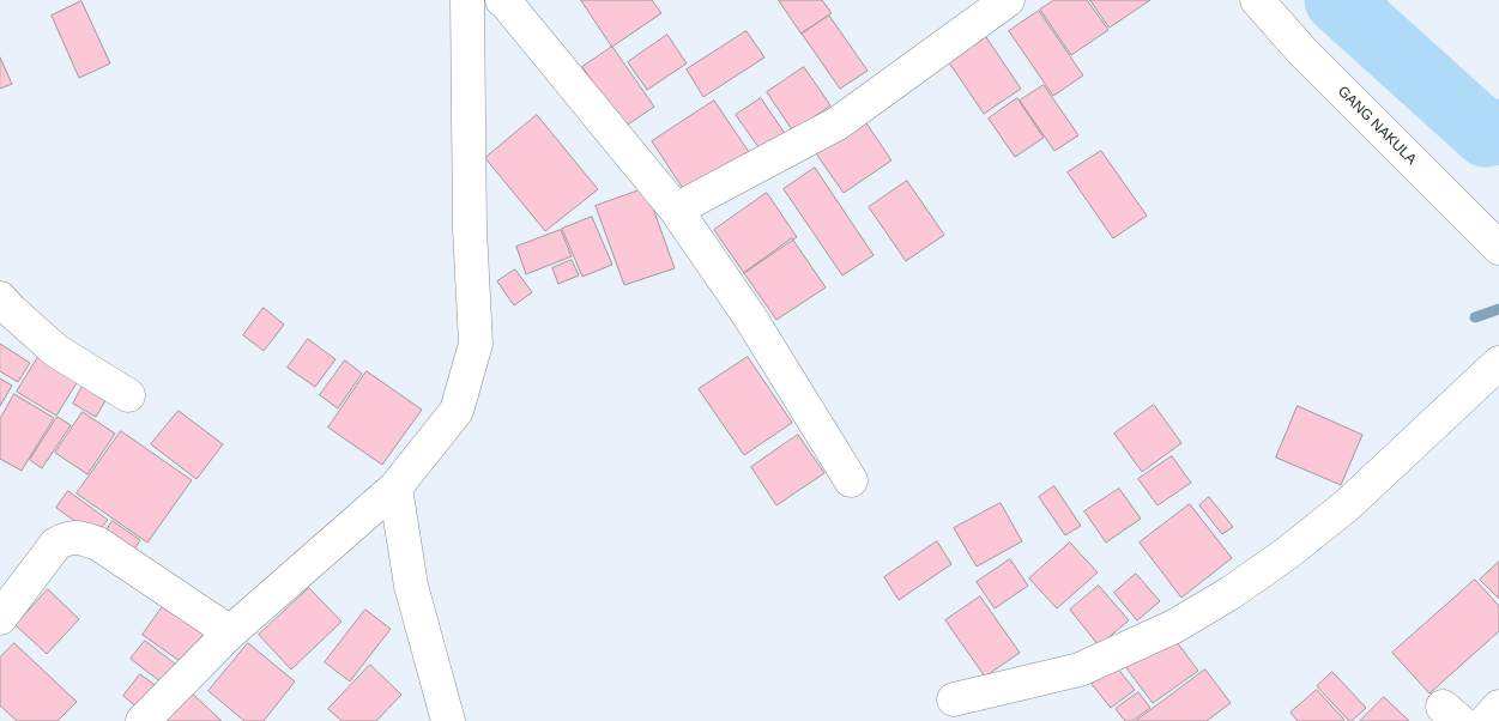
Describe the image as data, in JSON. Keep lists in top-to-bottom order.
{
  "streets": {
    "street": ["GANG NAKULA"]
  }
}
